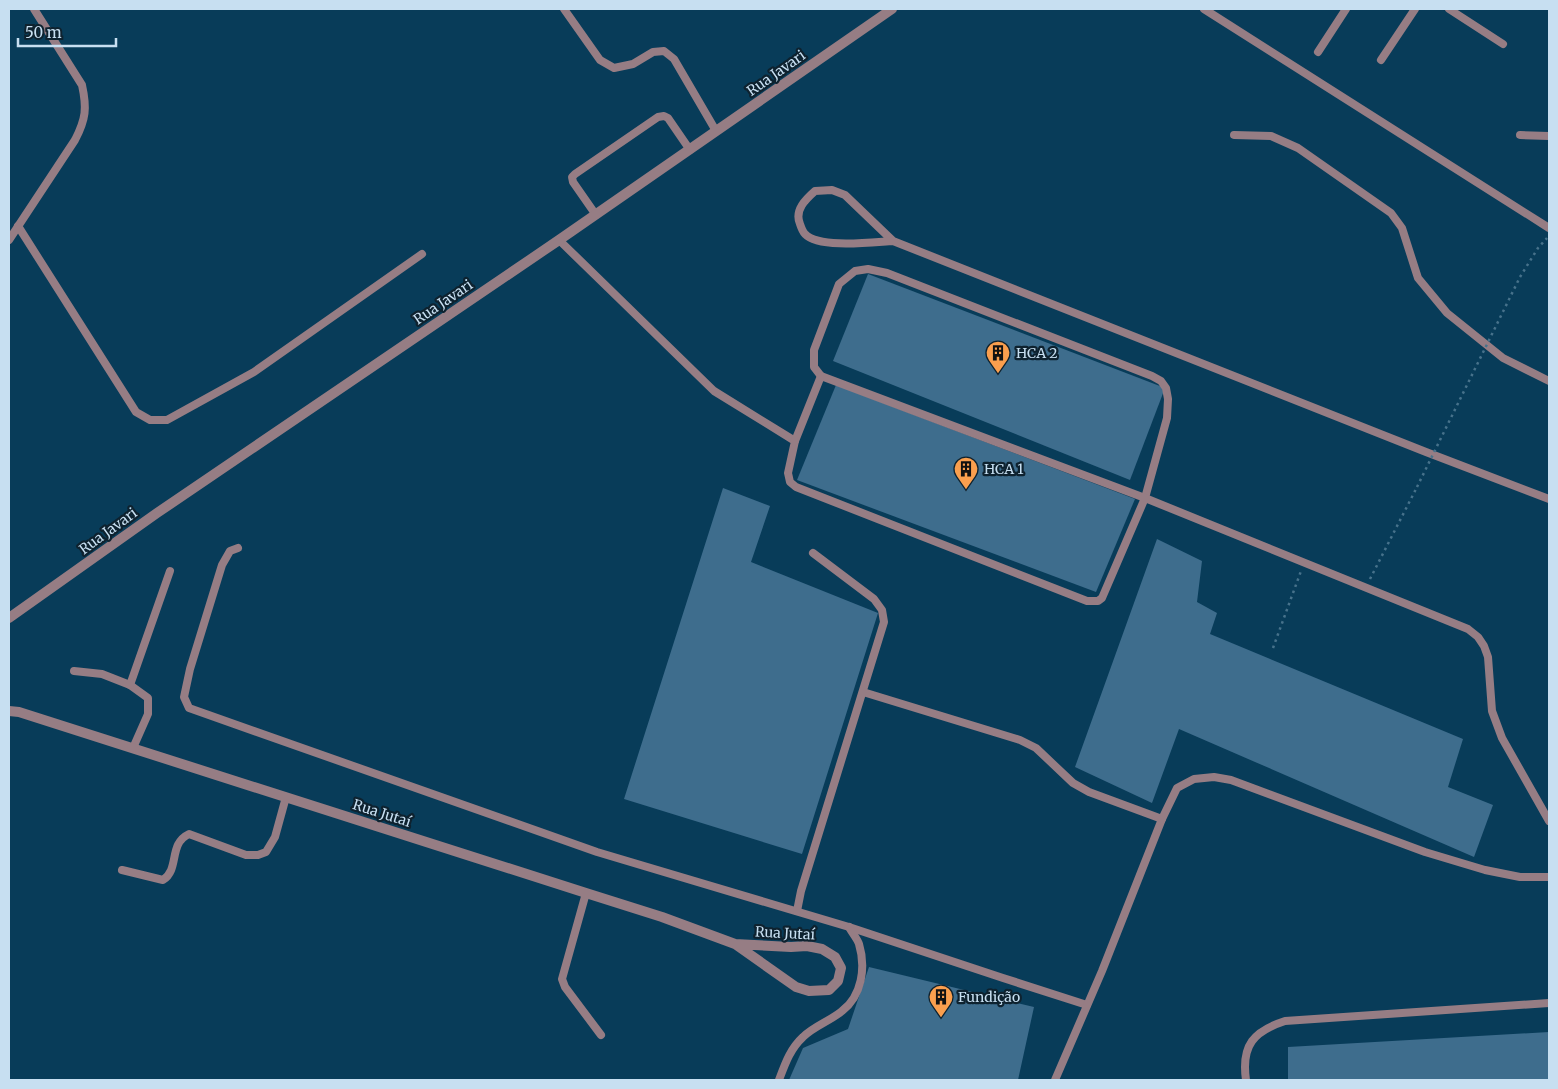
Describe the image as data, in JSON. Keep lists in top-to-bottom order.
{
  "streets": {
    "street": ["Rua Javari", "Rua Jutaí"]
  },
  "places": {
    "building": ["HCA 2", "HCA 1", "Fundição"]
  },
  "scale_bar": "50 m"
}
